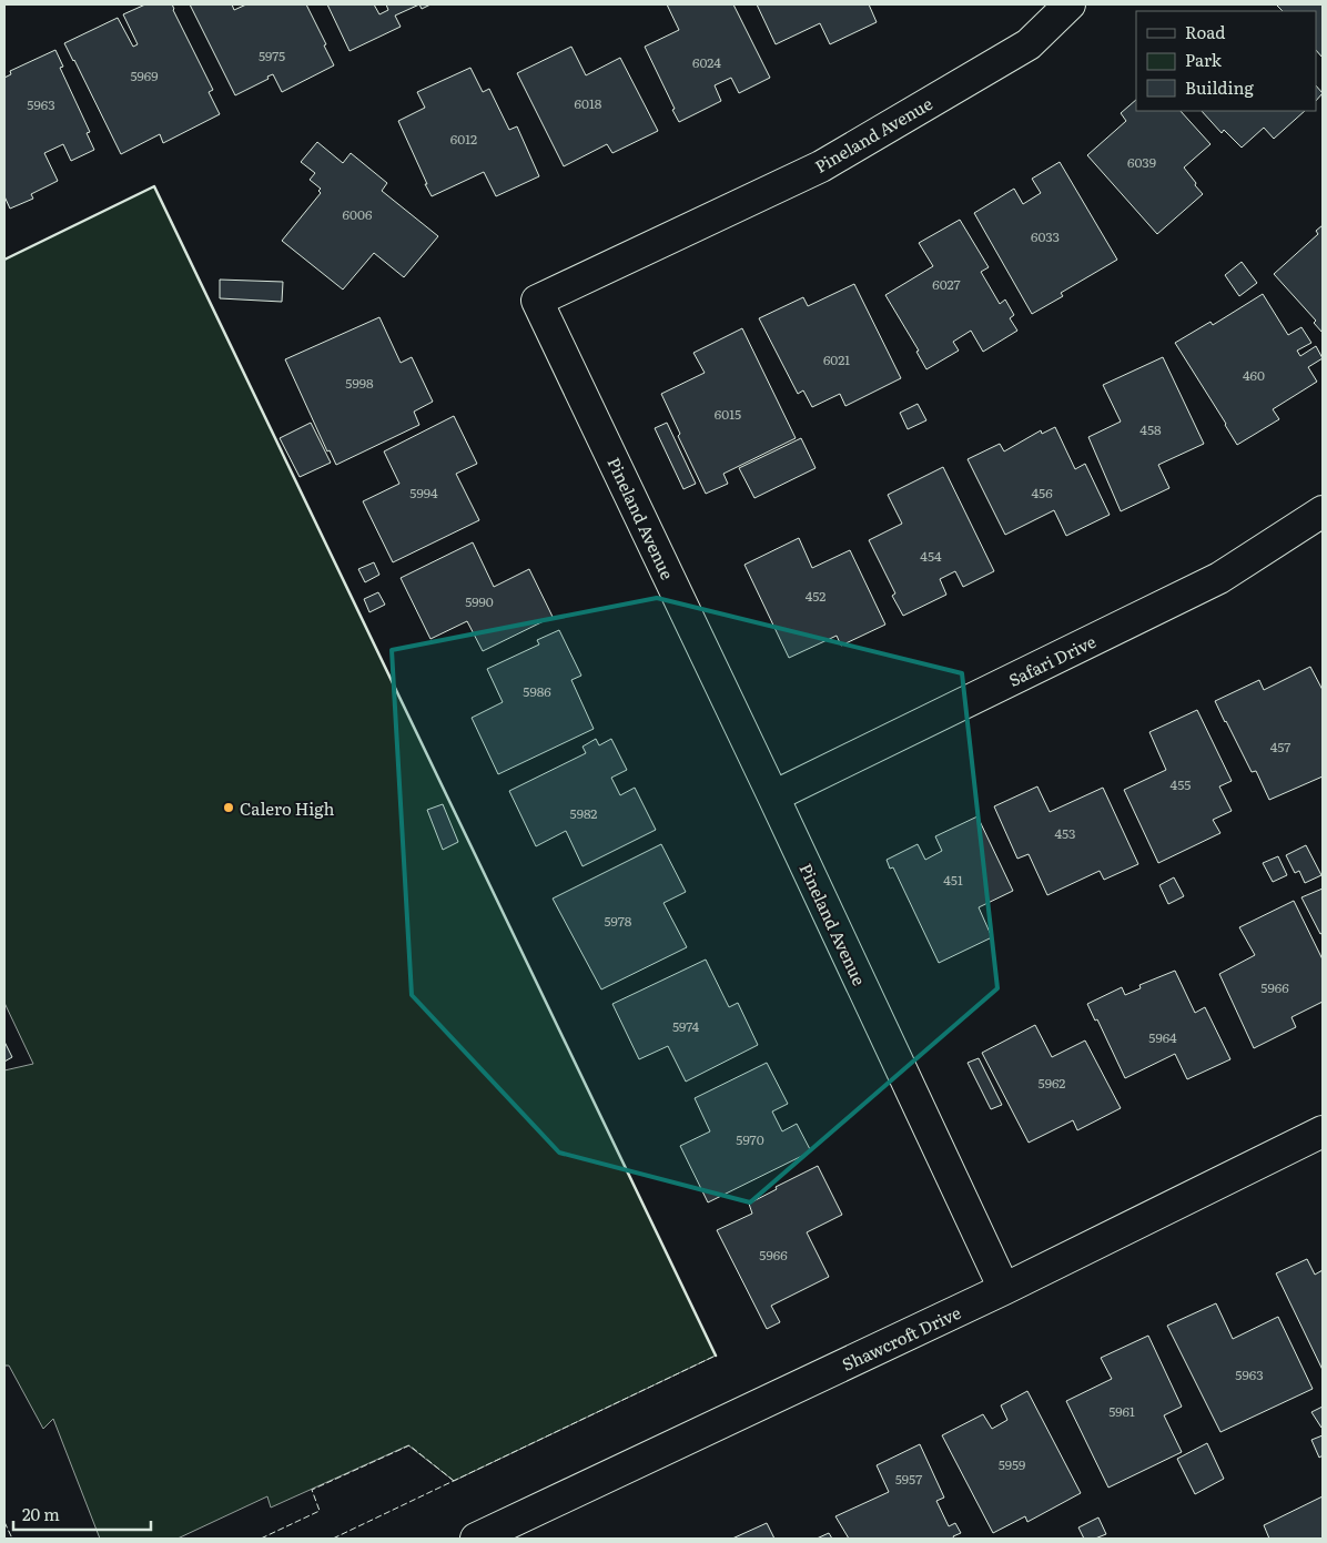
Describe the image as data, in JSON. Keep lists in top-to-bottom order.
{
  "streets": {
    "street": ["Pineland Avenue", "Safari Drive", "Shawcroft Drive"]
  },
  "crossings": [
    ["Pineland Avenue", "Safari Drive"],
    ["Pineland Avenue", "Shawcroft Drive"]
  ],
  "places": ["Calero High"],
  "house_numbers": [
    "5975",
    "6024",
    "5969",
    "6018",
    "5963",
    "6012",
    "6039",
    "6006",
    "6033",
    "6027",
    "6021",
    "460",
    "5998",
    "6015",
    "458",
    "5994",
    "456",
    "454",
    "452",
    "5990",
    "5986",
    "457",
    "455",
    "5982",
    "453",
    "451",
    "5978",
    "5966",
    "5974",
    "5964",
    "5962",
    "5970",
    "5966",
    "5963",
    "5961",
    "5959",
    "5957"
  ],
  "legend": ["Road", "Park", "Building"],
  "scale_bar": "20 m"
}
